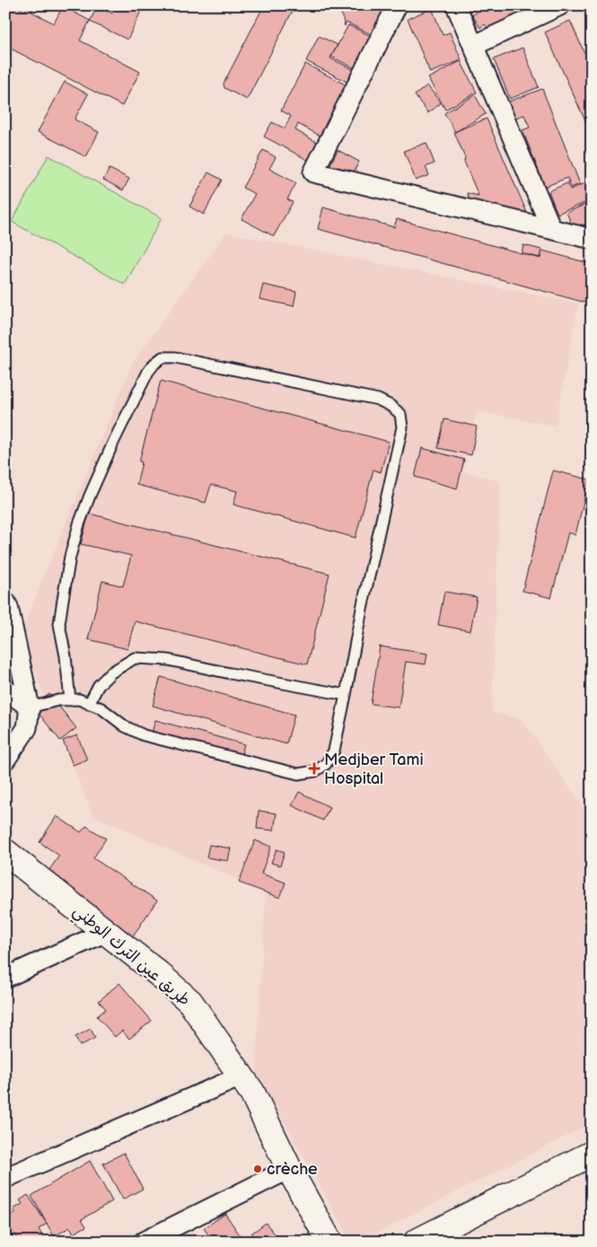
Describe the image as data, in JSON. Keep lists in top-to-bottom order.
{
  "streets": {
    "main road": ["طريق عين الترك الوطني"]
  },
  "places": {
    "health": ["Medjber Tami Hospital"],
    "other": ["crèche"]
  }
}
